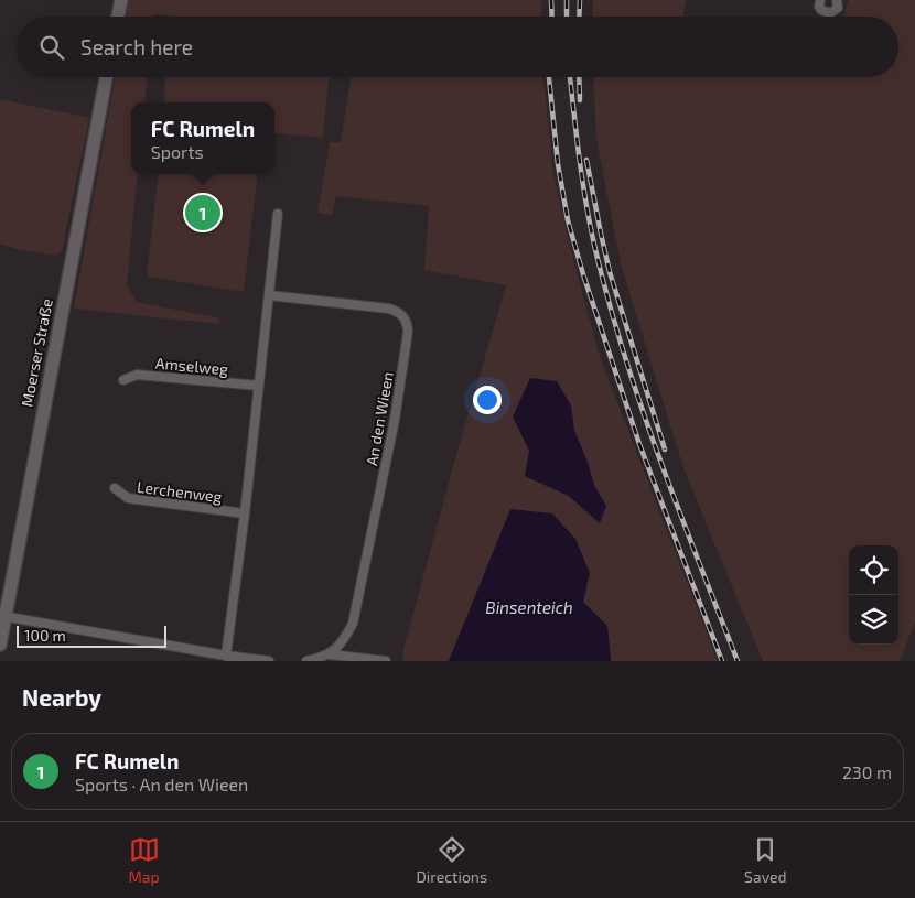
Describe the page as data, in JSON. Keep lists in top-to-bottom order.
{
  "streets": {
    "main road": ["Moerser Straße"],
    "street": ["Amselweg", "An den Wieen", "Lerchenweg"]
  },
  "water": ["Binsenteich"],
  "scale_bar": "100 m",
  "page": {
    "search": "Search here",
    "popup": ["FC Rumeln", "Sports"],
    "pins": "1",
    "scale": "100 m",
    "heading": "Nearby",
    "list": [
      {
        "mark": "1",
        "name": "FC Rumeln",
        "note": "Sports · An den Wieen",
        "value": "230 m"
      }
    ],
    "nav": ["Map", "Directions", "Saved"]
  }
}
